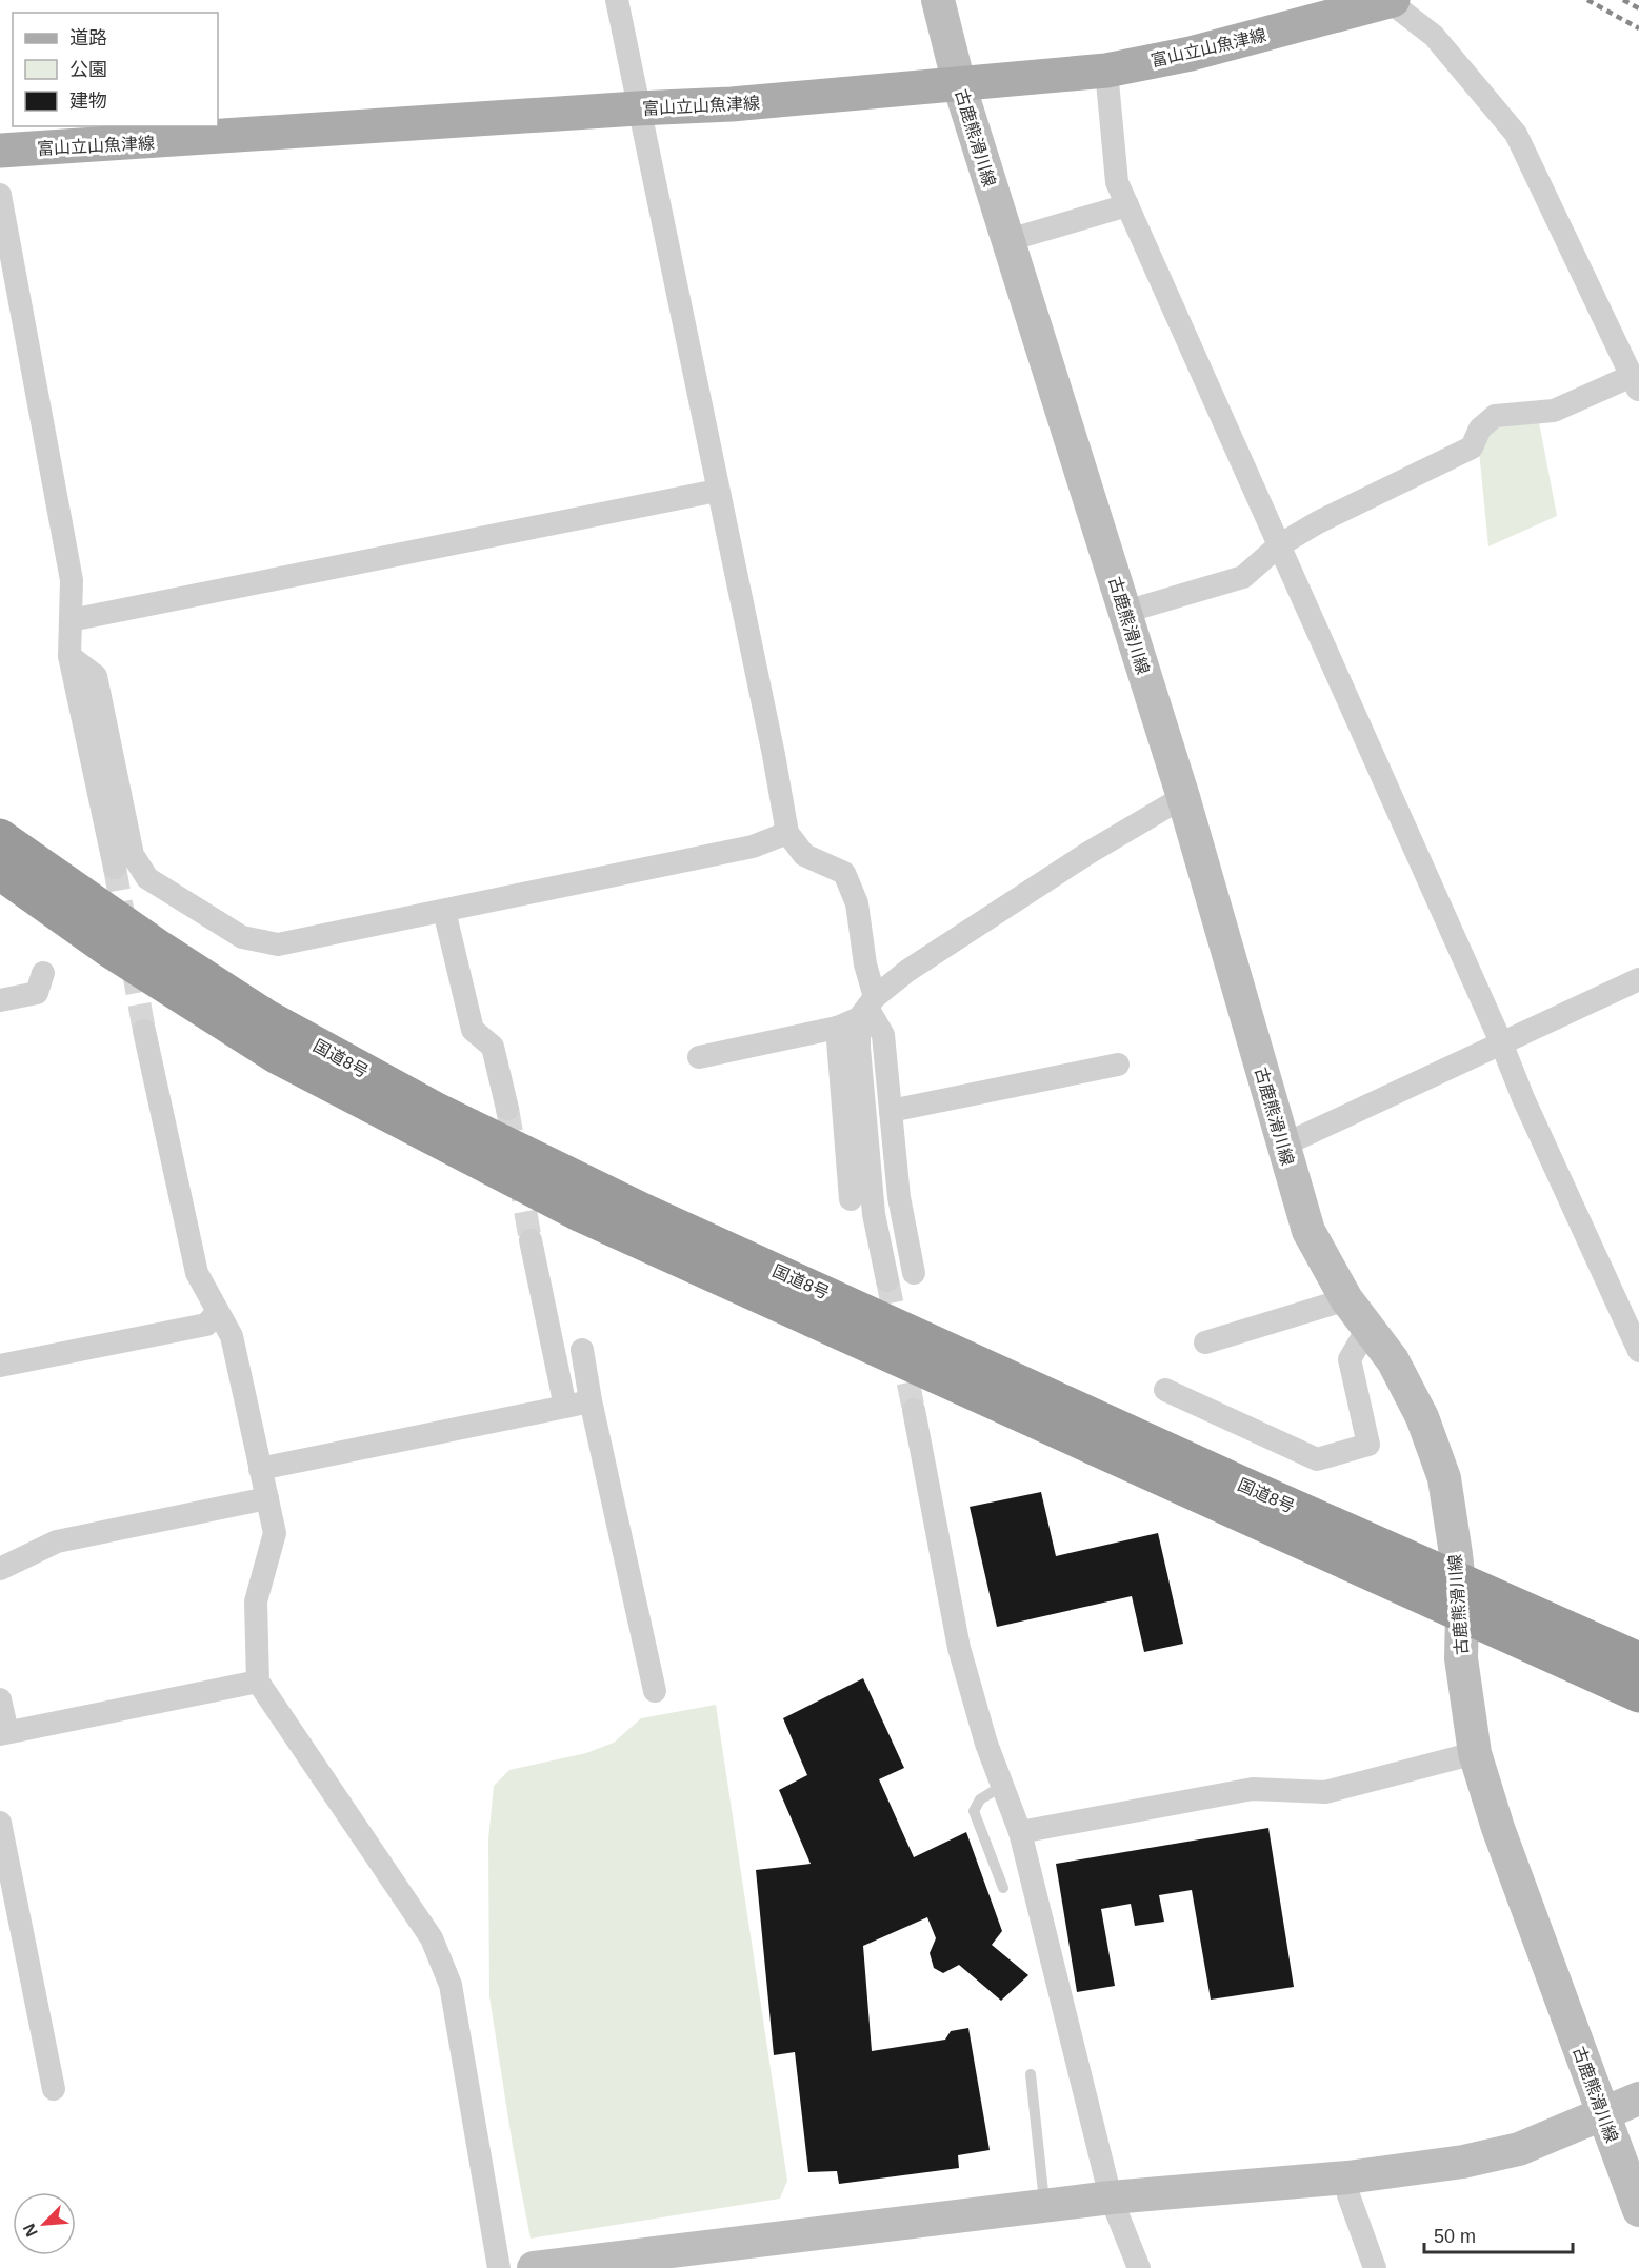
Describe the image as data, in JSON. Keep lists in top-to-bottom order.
{
  "streets": {
    "highway": ["国道8号"],
    "main road": ["富山立山魚津線", "古鹿熊滑川線"]
  },
  "crossings": [
    ["富山立山魚津線", "古鹿熊滑川線"],
    ["古鹿熊滑川線", "国道8号"]
  ],
  "legend": ["道路", "公園", "建物"],
  "scale_bar": "50 m",
  "north": "bottom left"
}
